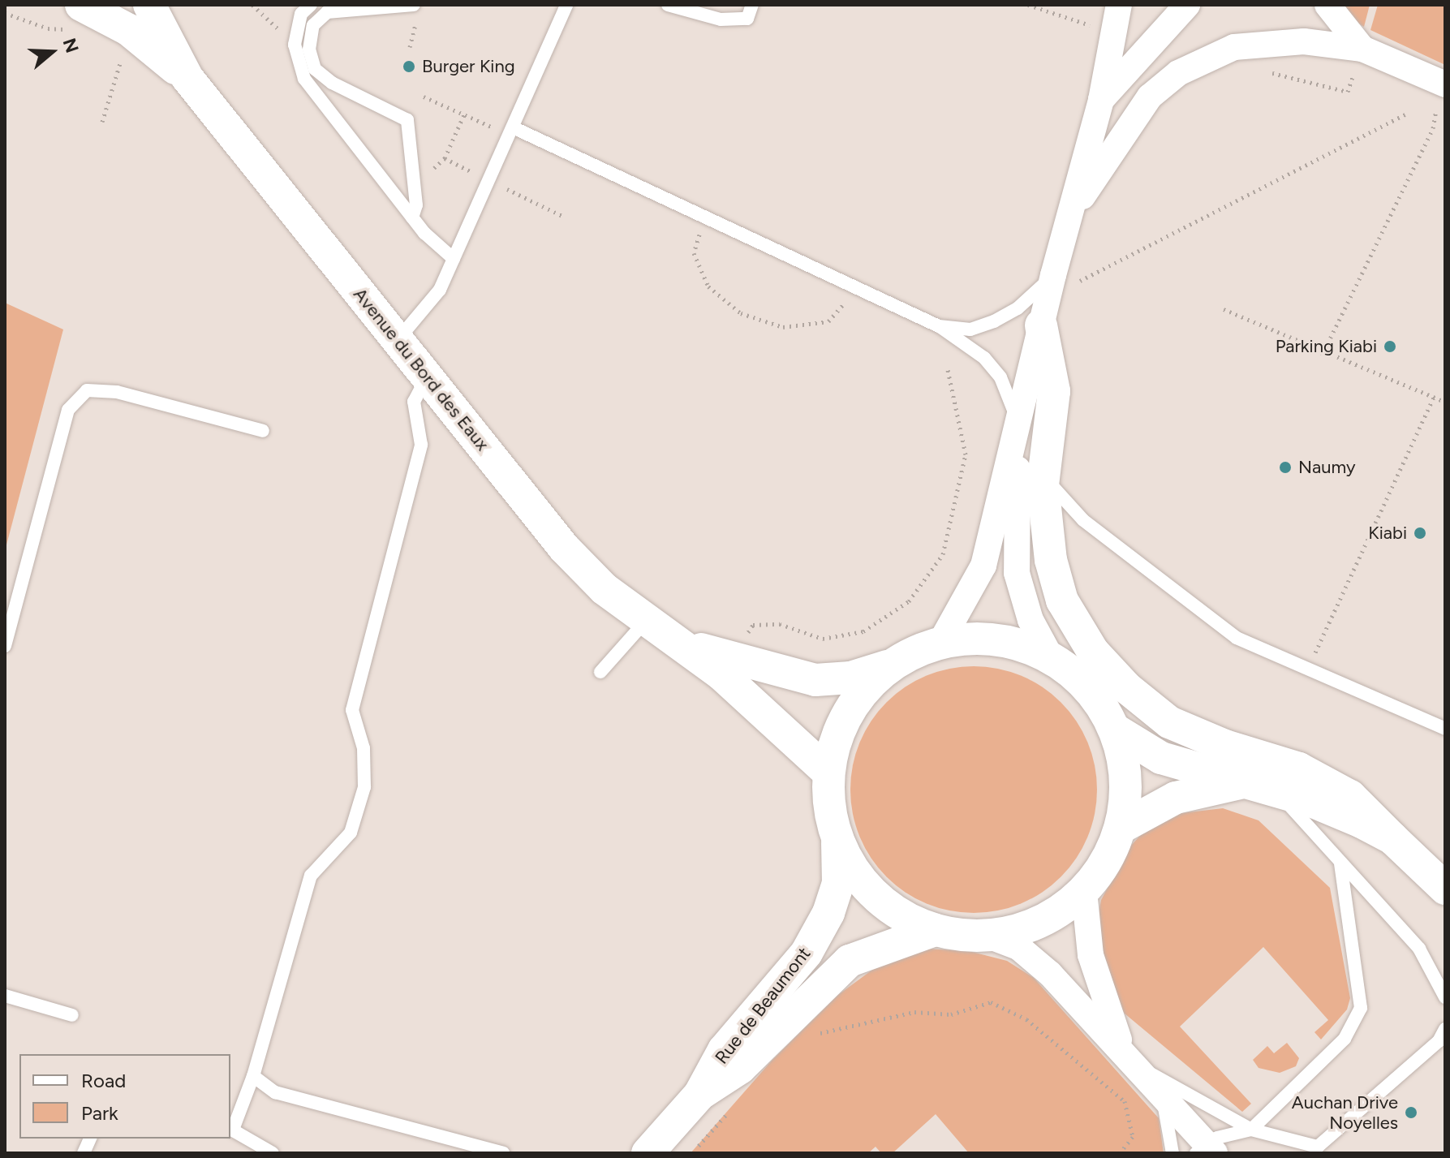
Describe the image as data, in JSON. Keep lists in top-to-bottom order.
{
  "streets": {
    "street": ["Avenue du Bord des Eaux", "Rue de Beaumont"]
  },
  "places": [
    "Burger King",
    "Parking Kiabi",
    "Naumy",
    "Kiabi",
    "Auchan Drive Noyelles"
  ],
  "legend": ["Road", "Park"],
  "north": "right"
}
